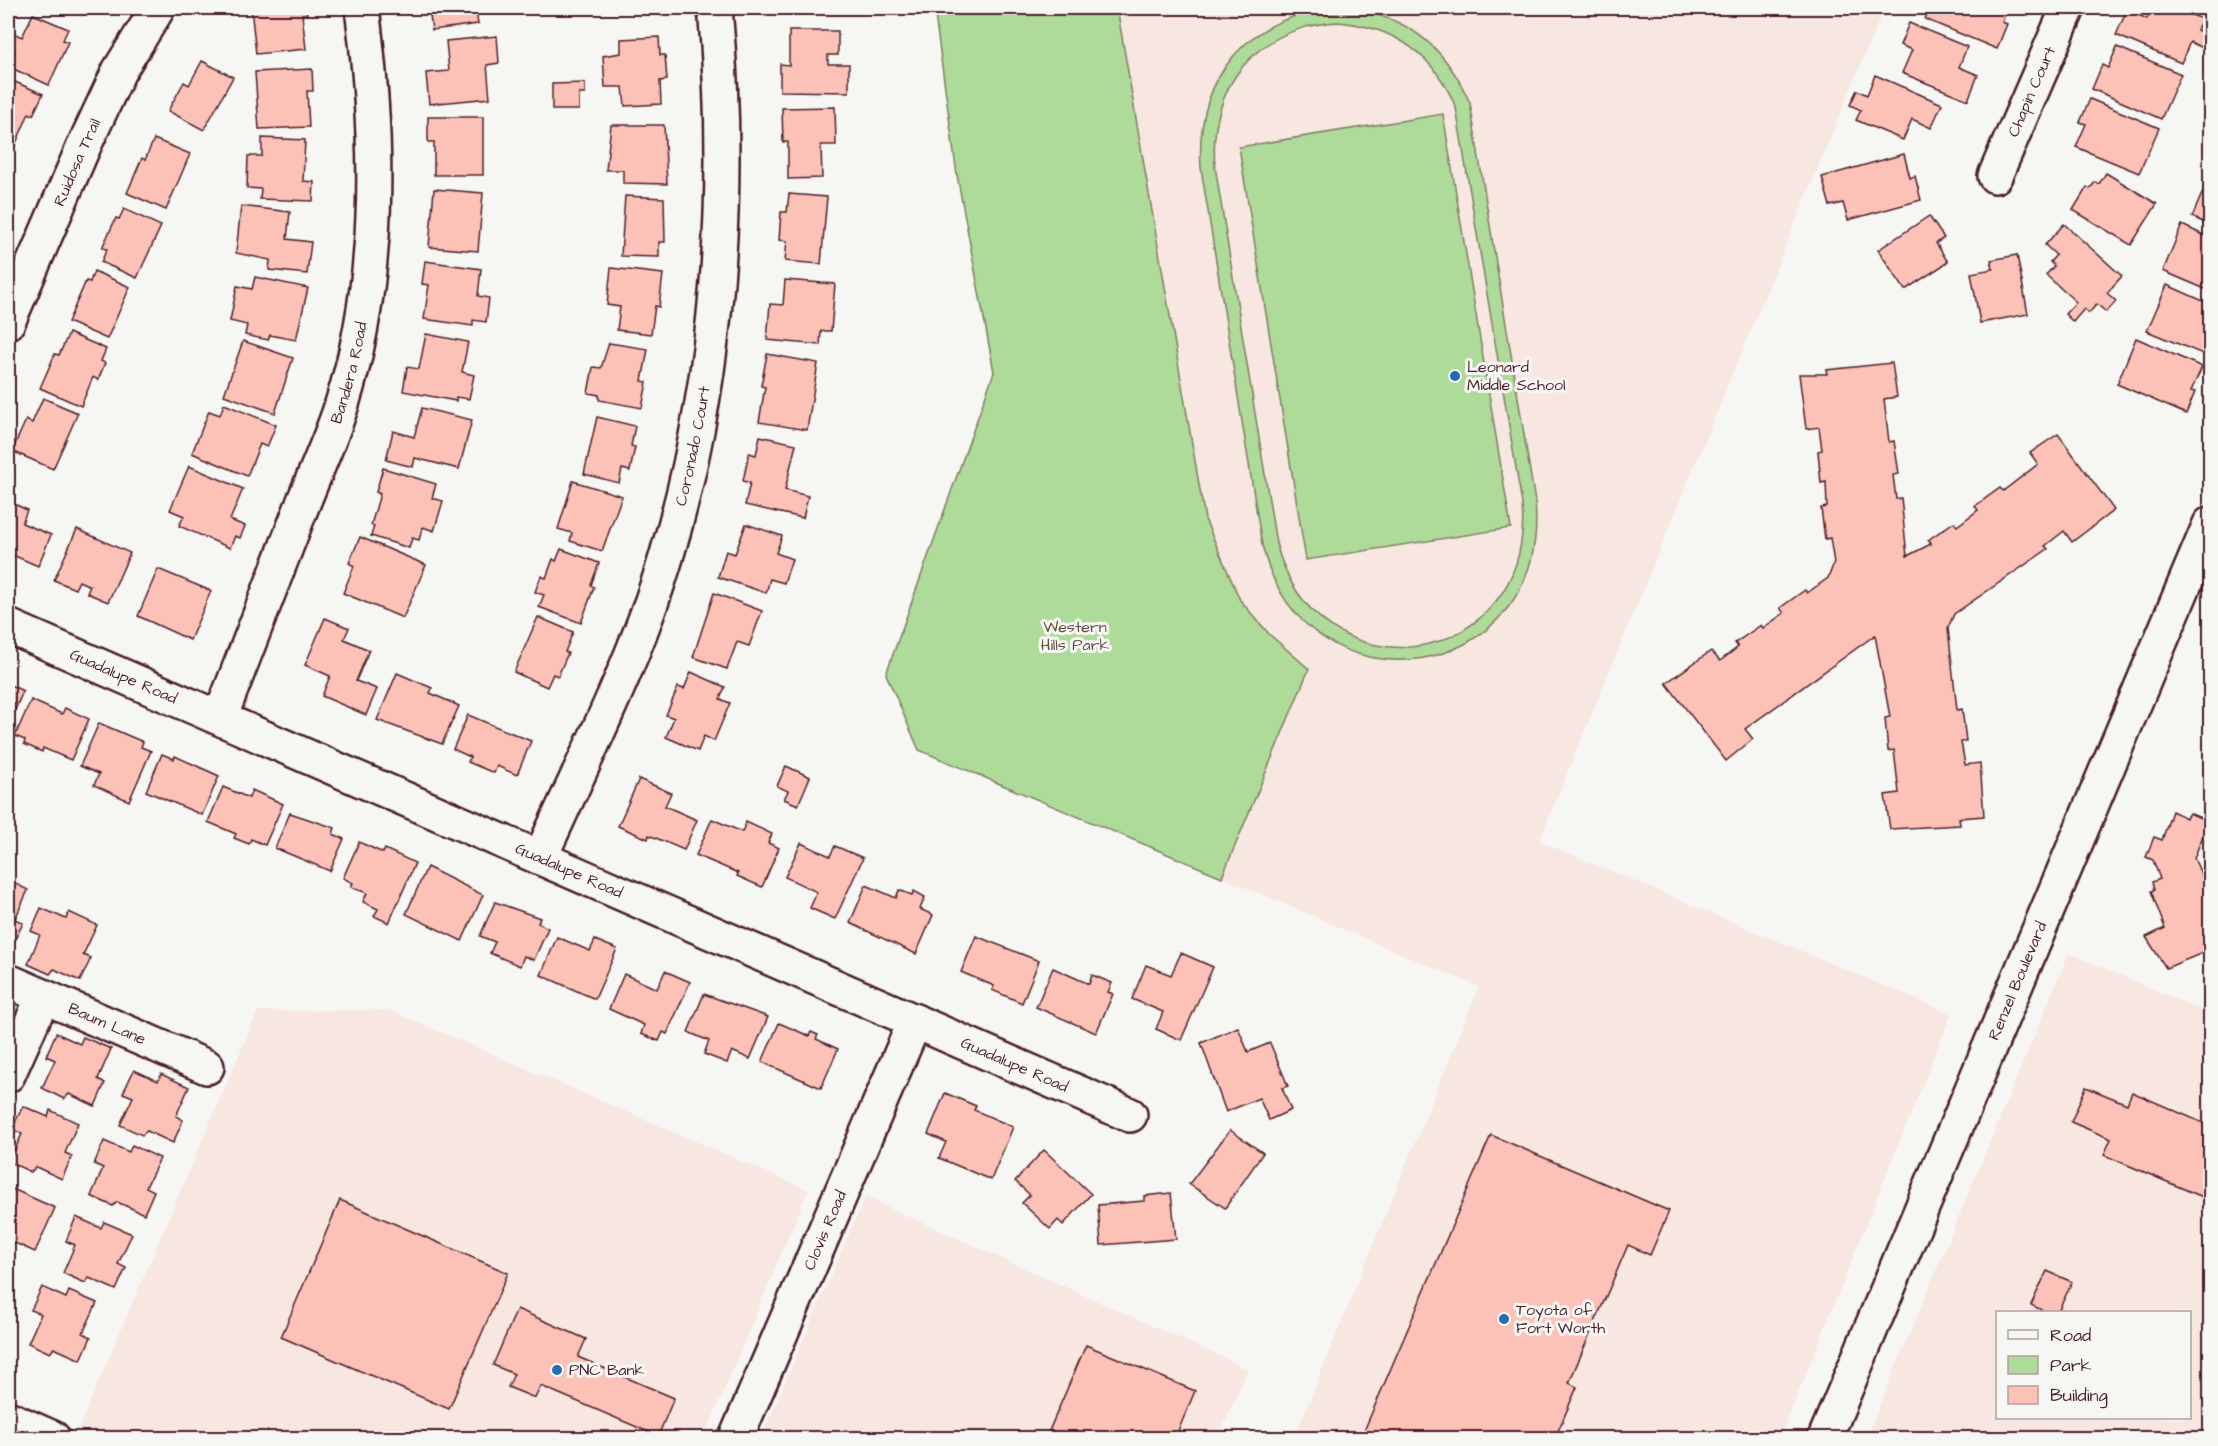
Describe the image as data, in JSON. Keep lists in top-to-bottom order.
{
  "streets": {
    "street": [
      "Chapin Court",
      "Ruidosa Trail",
      "Bandera Road",
      "Coronado Court",
      "Guadalupe Road",
      "Renzel Boulevard",
      "Baum Lane",
      "Clovis Road"
    ]
  },
  "crossings": [
    ["Bandera Road", "Guadalupe Road"],
    ["Coronado Court", "Guadalupe Road"],
    ["Guadalupe Road", "Clovis Road"]
  ],
  "parks": ["Western Hills Park"],
  "places": ["Leonard Middle School", "Toyota of Fort Worth", "PNC Bank"],
  "legend": ["Road", "Park", "Building"]
}
